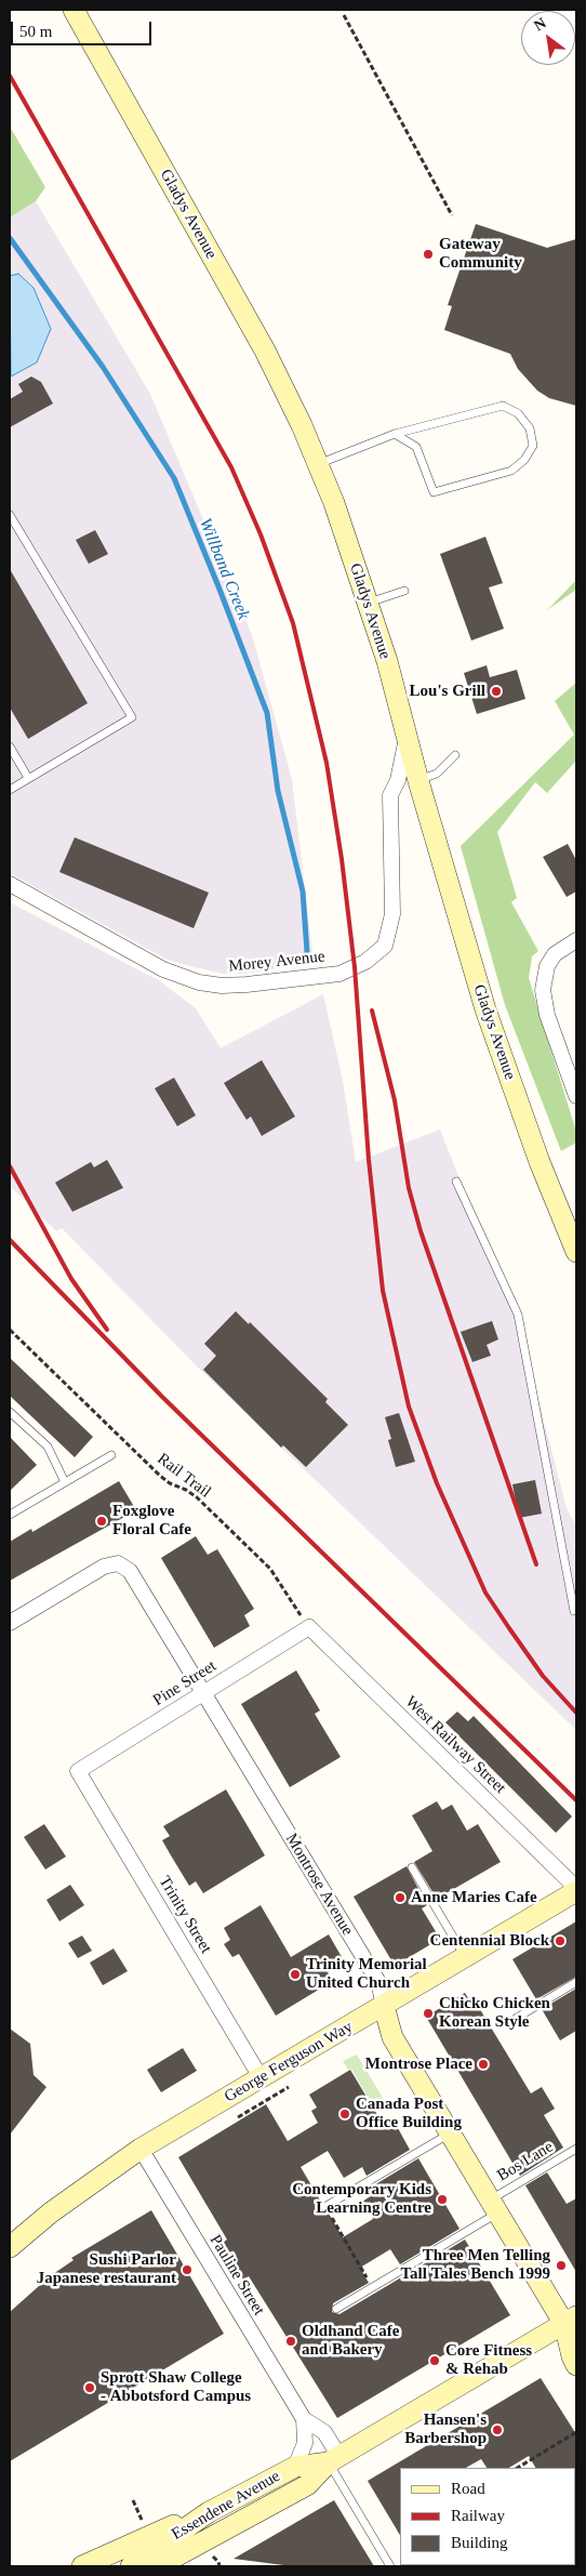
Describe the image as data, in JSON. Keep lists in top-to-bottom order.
{
  "streets": {
    "main road": [
      "Gladys Avenue",
      "Montrose Avenue",
      "George Ferguson Way",
      "Essendene Avenue"
    ],
    "street": [
      "Morey Avenue",
      "Pine Street",
      "West Railway Street",
      "Trinity Street",
      "Pauline Street"
    ],
    "lane": ["Bos Lane"],
    "path": ["Rail Trail"]
  },
  "crossings": [
    ["Gladys Avenue", "Morey Avenue"],
    ["Rail Trail", "Pine Street"],
    ["Rail Trail", "West Railway Street"],
    ["Pine Street", "West Railway Street"],
    ["Pine Street", "Montrose Avenue"],
    ["Pine Street", "Trinity Street"],
    ["West Railway Street", "George Ferguson Way"],
    ["Montrose Avenue", "George Ferguson Way"],
    ["Montrose Avenue", "Bos Lane"],
    ["Montrose Avenue", "Essendene Avenue"],
    ["Trinity Street", "George Ferguson Way"],
    ["George Ferguson Way", "Pauline Street"],
    ["Pauline Street", "Essendene Avenue"]
  ],
  "water": ["Willband Creek"],
  "places": [
    "Gateway Community",
    "Lou's Grill",
    "Foxglove Floral Cafe",
    "Anne Maries Cafe",
    "Centennial Block",
    "Trinity Memorial United Church",
    "Chicko Chicken Korean Style",
    "Montrose Place",
    "Canada Post Office Building",
    "Contemporary Kids Learning Centre",
    "Three Men Telling Tall Tales Bench 1999",
    "Sushi Parlor Japanese restaurant",
    "Oldhand Cafe and Bakery",
    "Core Fitness & Rehab",
    "Sprott Shaw College - Abbotsford Campus",
    "Hansen's Barbershop"
  ],
  "legend": ["Road", "Railway", "Building"],
  "scale_bar": "50 m",
  "north": "top left"
}
